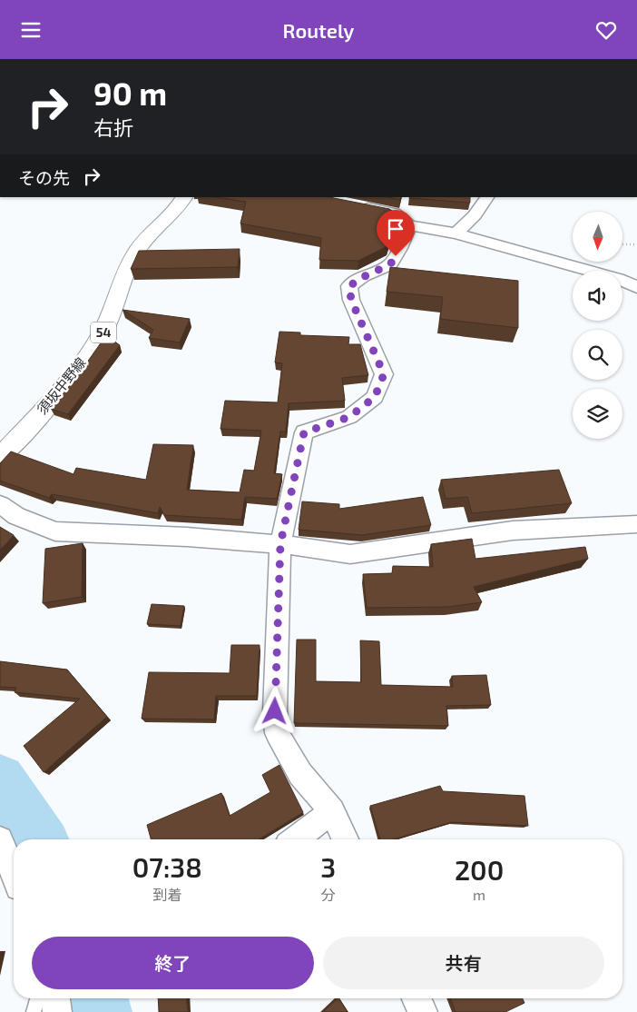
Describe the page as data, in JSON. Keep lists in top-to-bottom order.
{
  "streets": {
    "main road": ["54", "須坂中野線"]
  },
  "north": "bottom",
  "page": {
    "header": "Routely",
    "turn": ["90 m", "右折"],
    "then": "その先",
    "eta": [
      "07:38",
      "到着",
      "3",
      "分",
      "200",
      "m"
    ],
    "buttons": ["終了", "共有"]
  }
}
